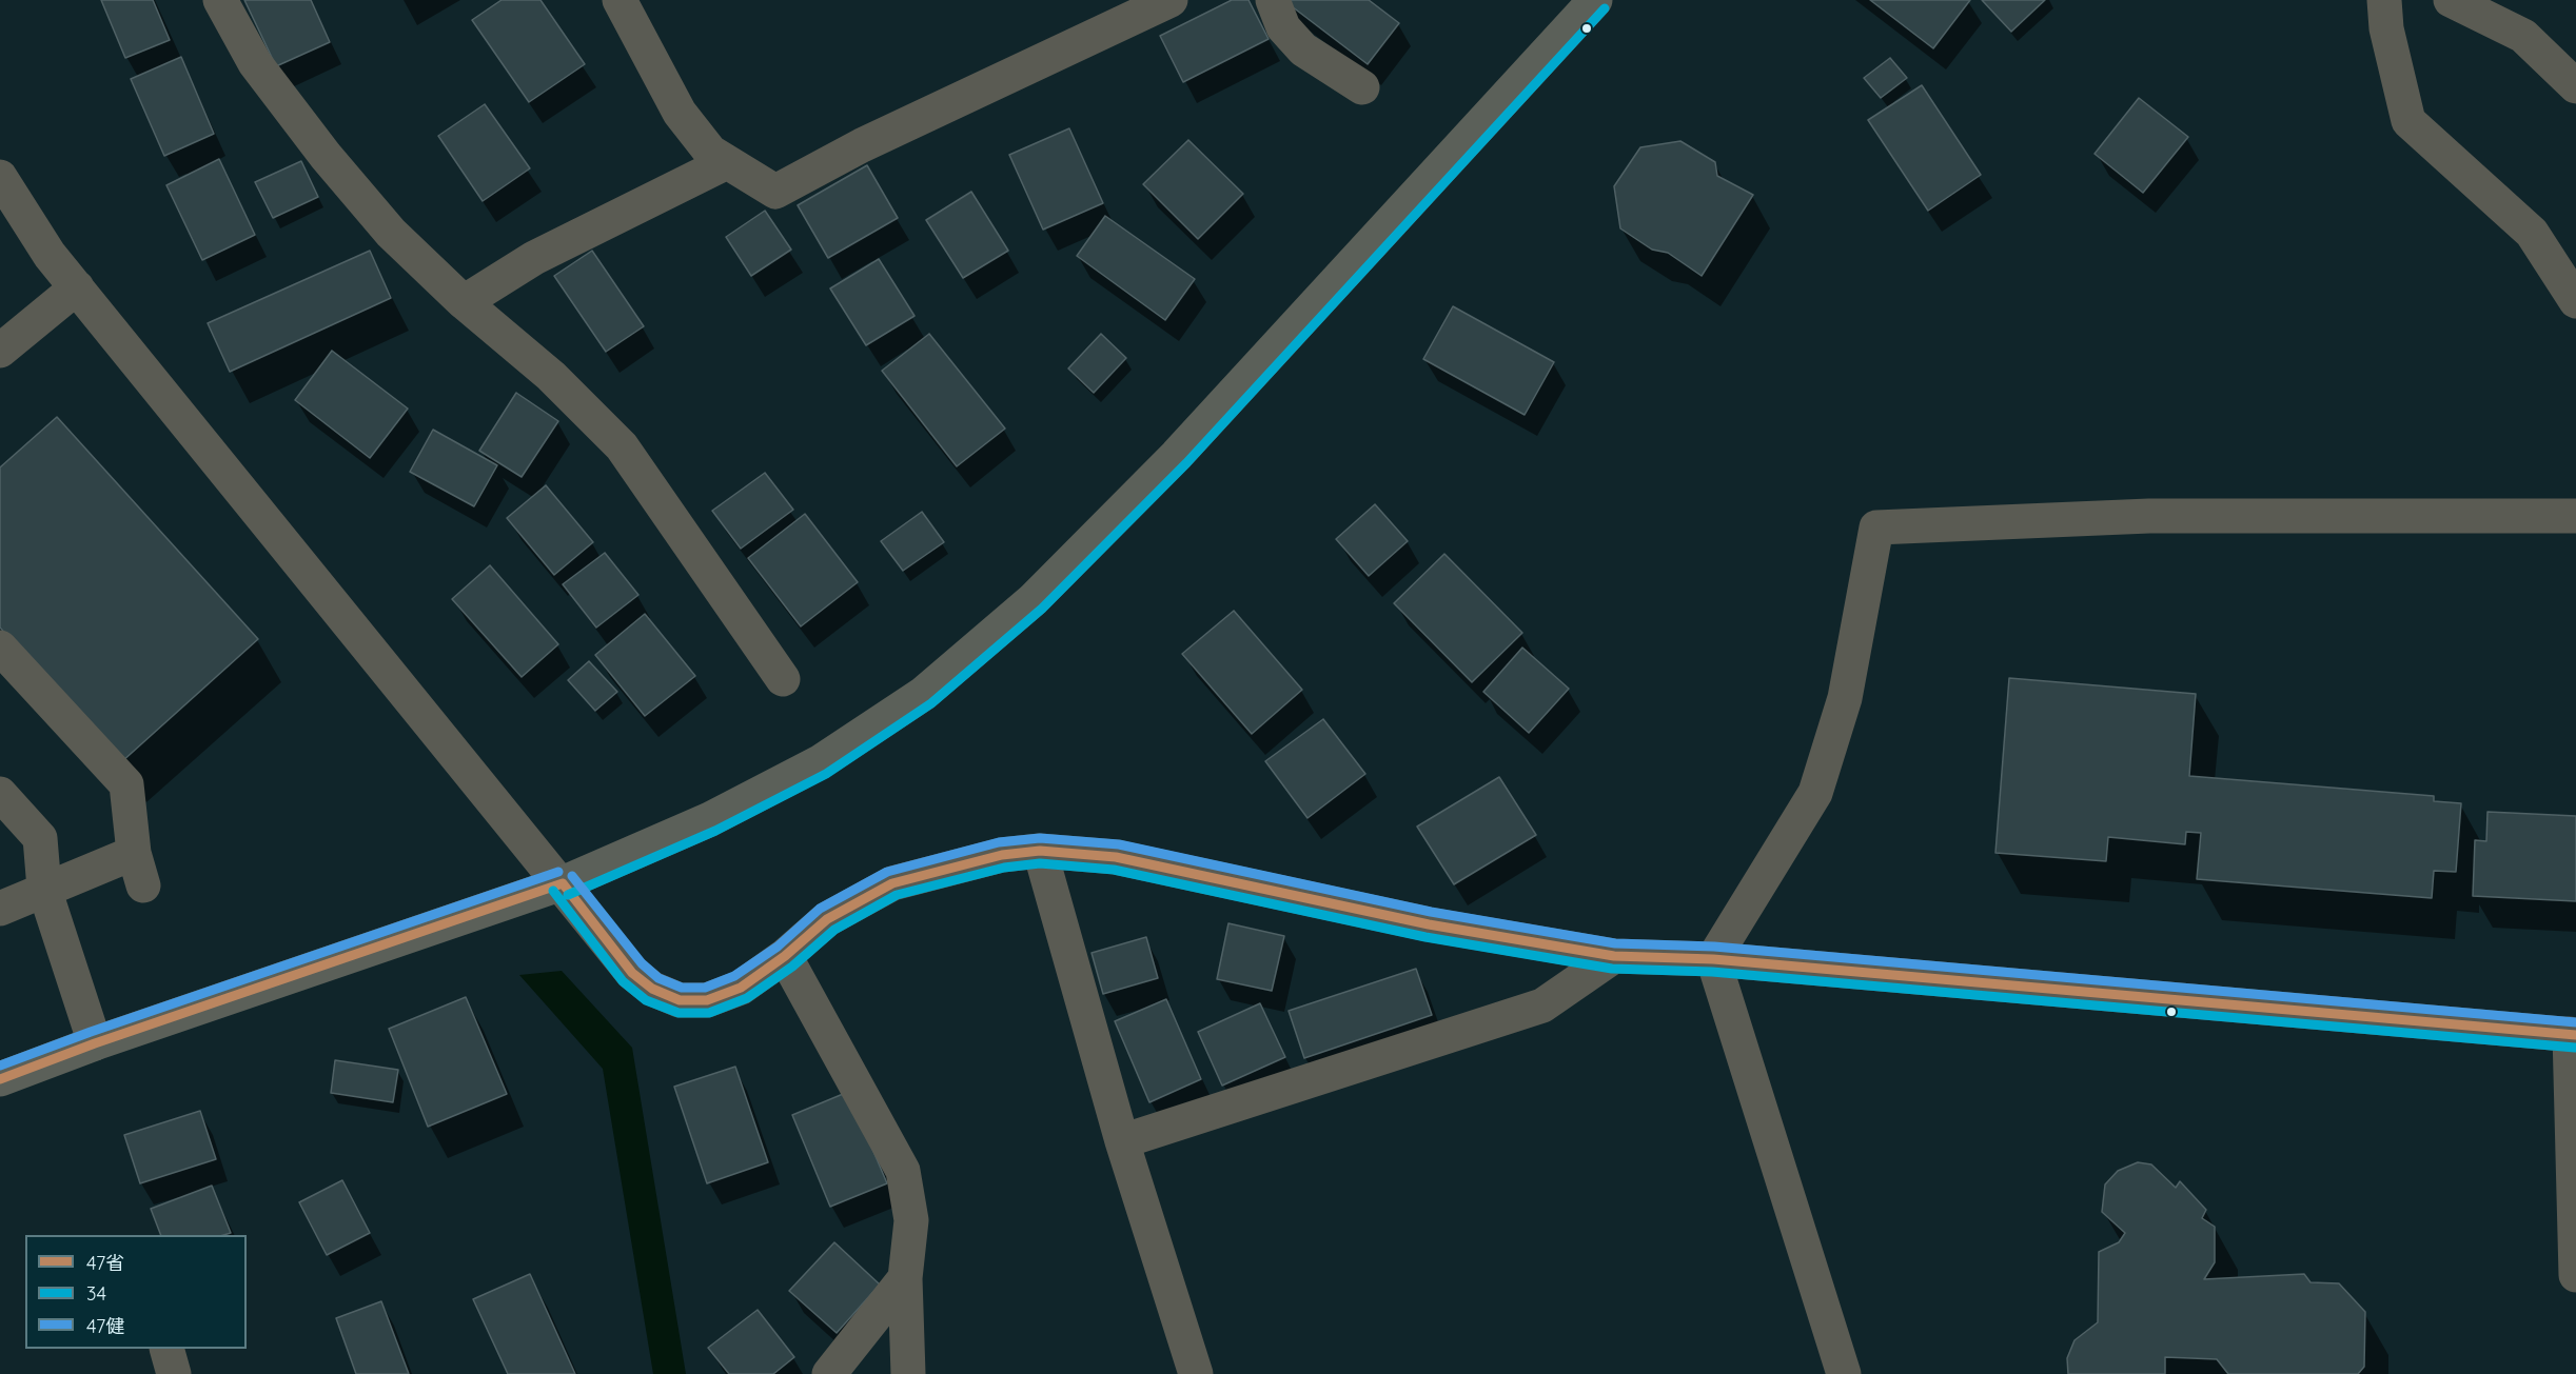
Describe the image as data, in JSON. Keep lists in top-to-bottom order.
{
  "lines": ["transit line 34", "transit line 47健", "transit line 47省"],
  "legend": ["47省", "34", "47健"]
}
